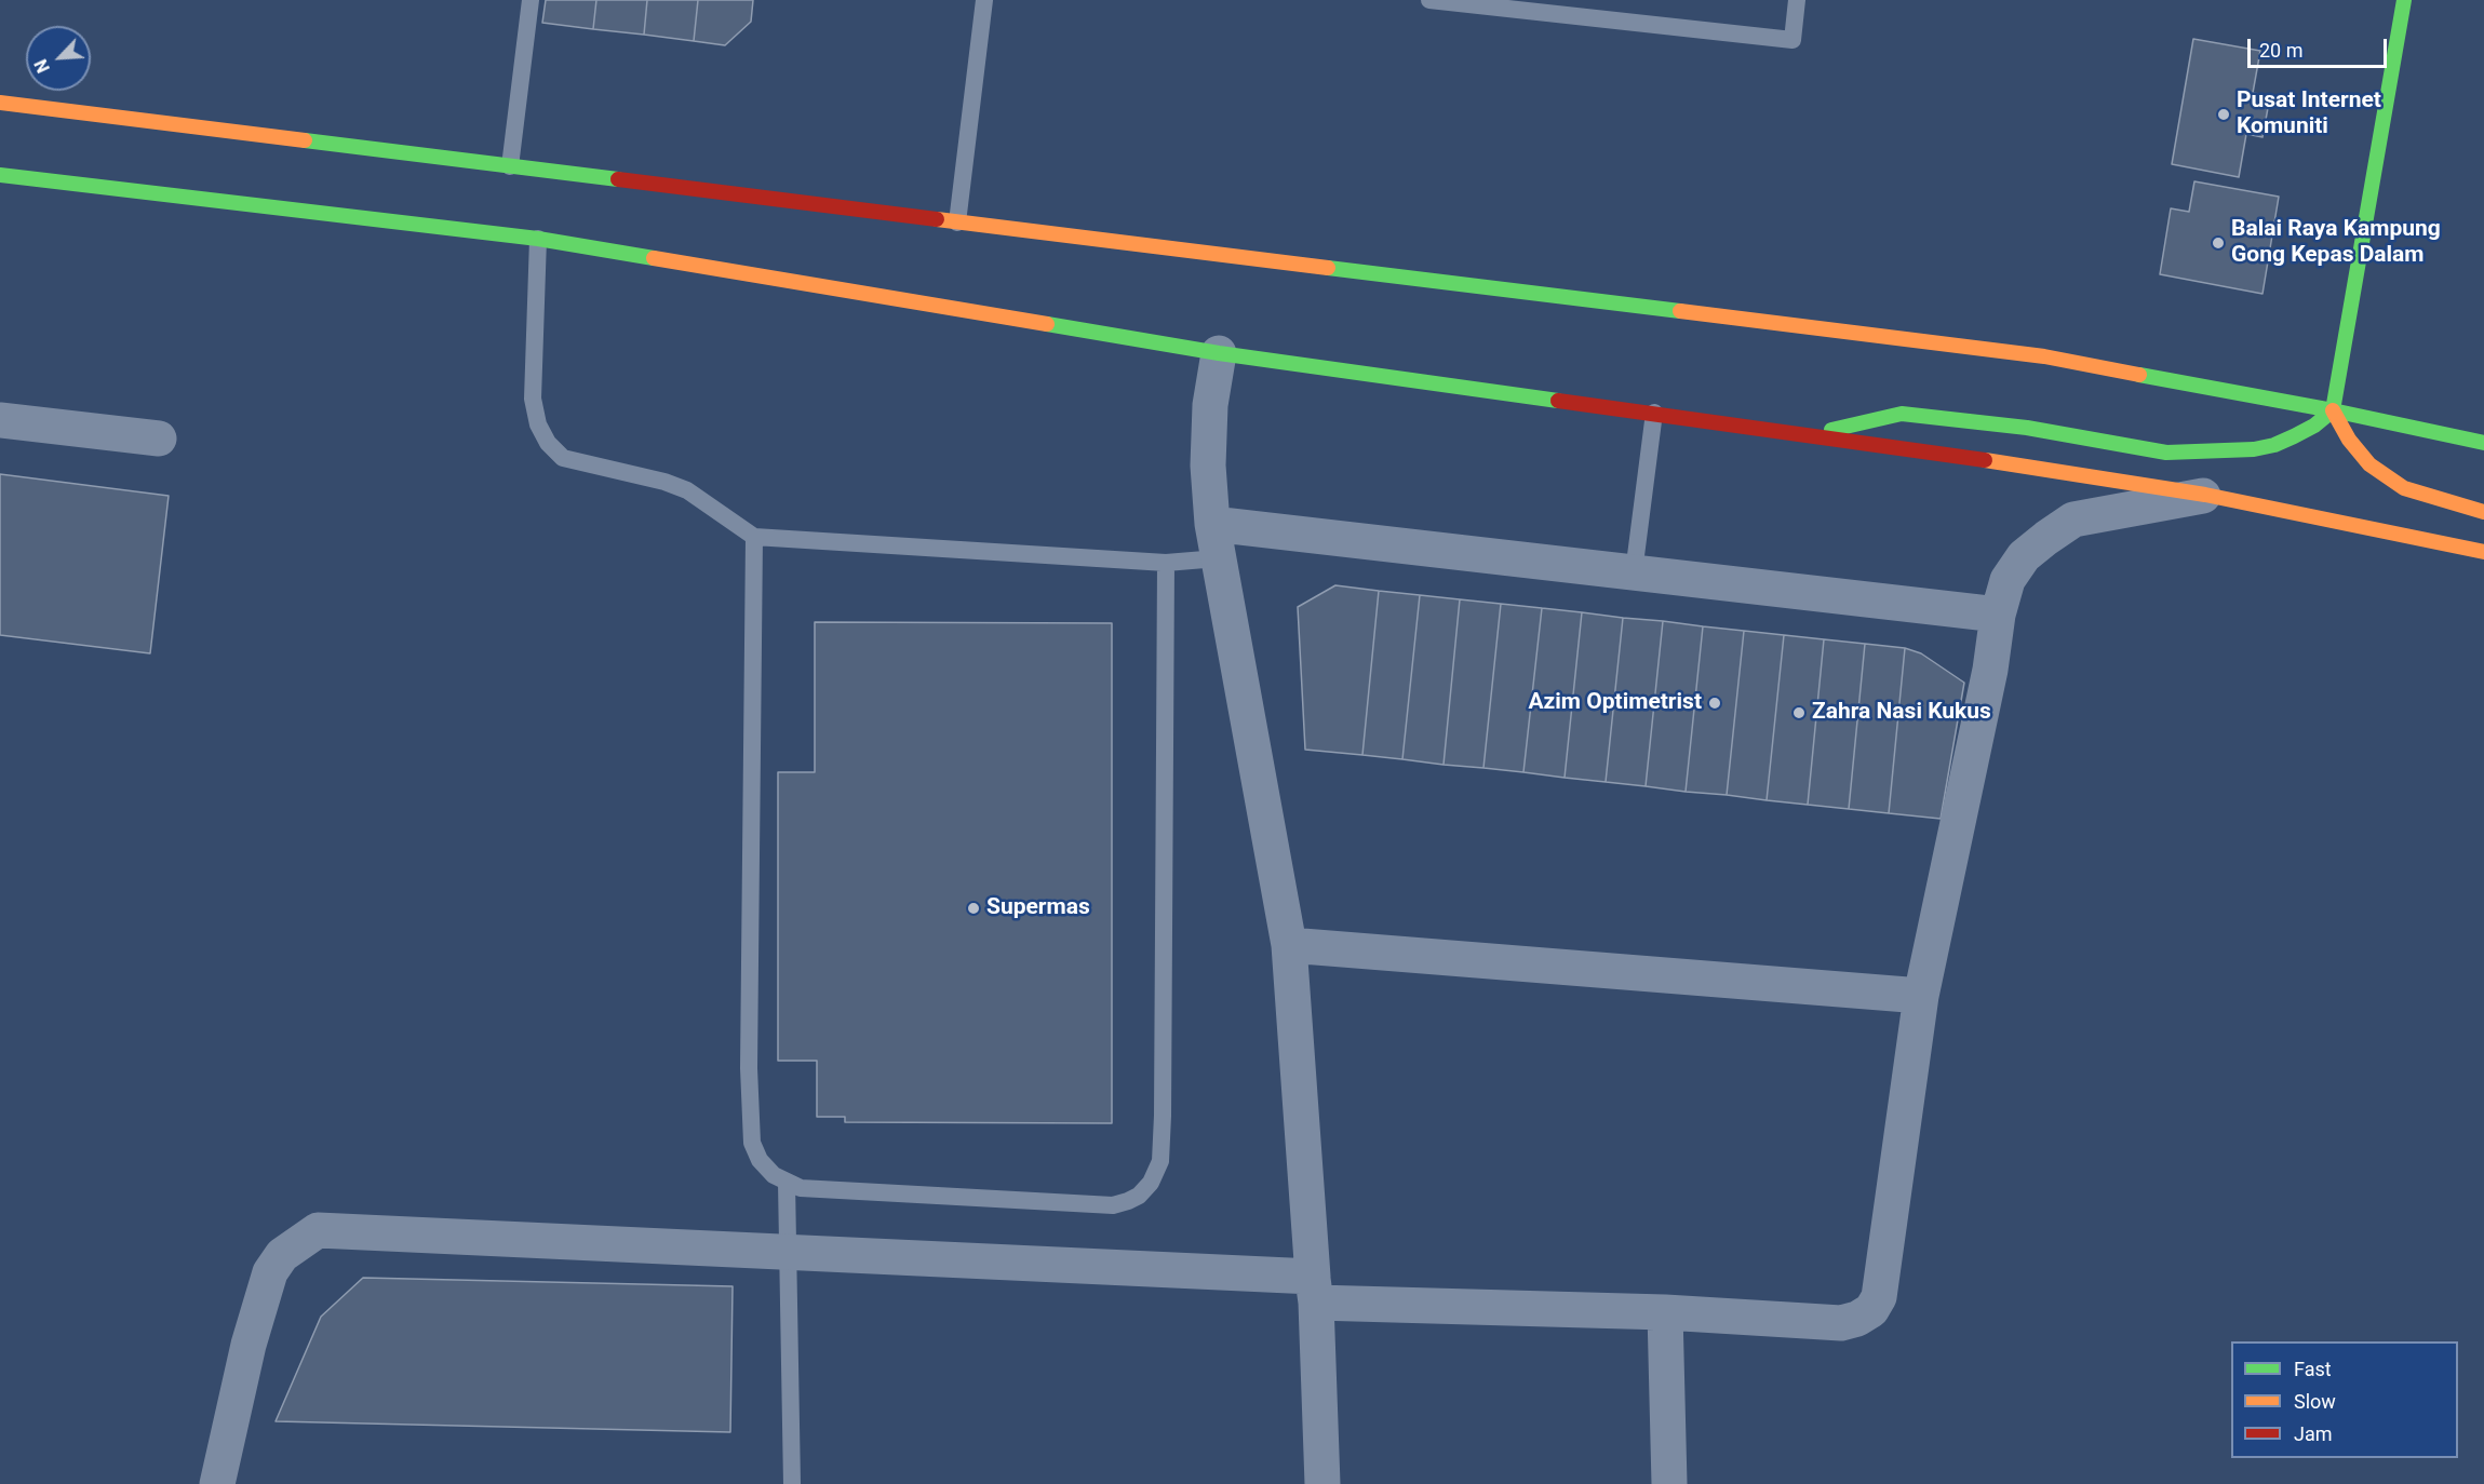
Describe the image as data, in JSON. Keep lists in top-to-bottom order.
{
  "places": [
    "Pusat Internet Komuniti",
    "Balai Raya Kampung Gong Kepas Dalam",
    "Azim Optimetrist",
    "Zahra Nasi Kukus",
    "Supermas"
  ],
  "legend": ["Fast", "Slow", "Jam"],
  "scale_bar": "20 m",
  "north": "bottom left"
}
